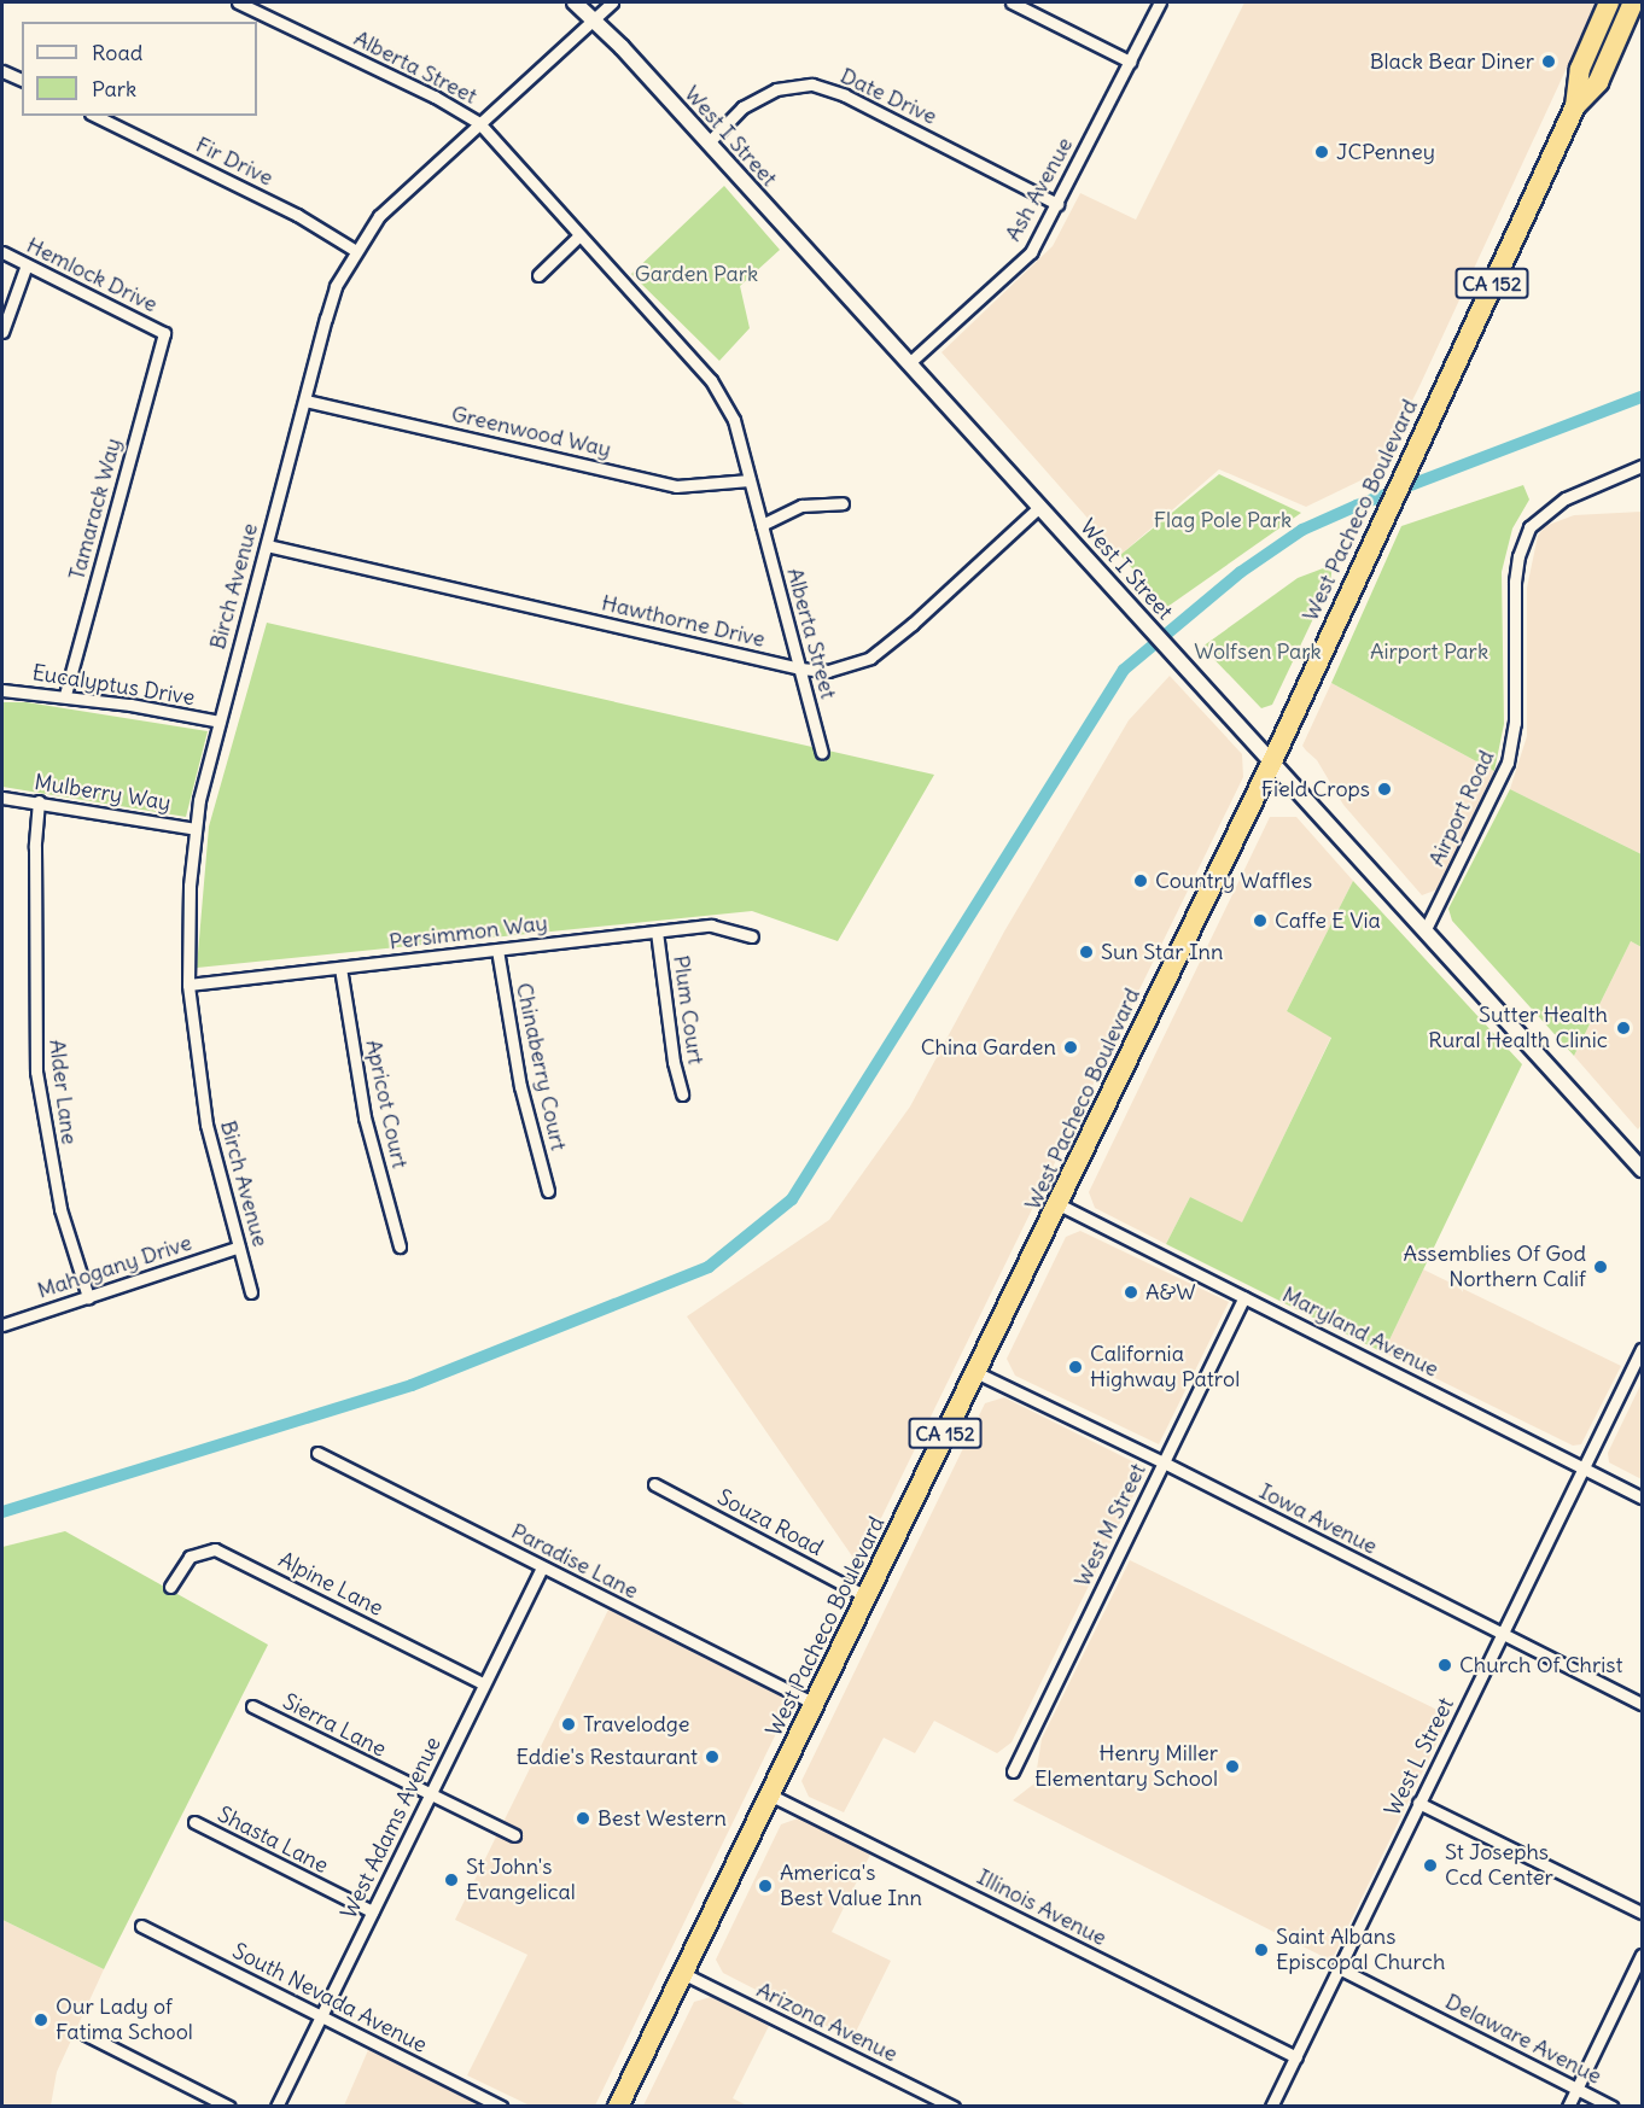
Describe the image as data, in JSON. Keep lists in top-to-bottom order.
{
  "streets": {
    "highway": ["CA 152", "West Pacheco Boulevard"],
    "street": [
      "Alberta Street",
      "Date Drive",
      "West I Street",
      "Fir Drive",
      "Ash Avenue",
      "Hemlock Drive",
      "Greenwood Way",
      "Tamarack Way",
      "Birch Avenue",
      "Hawthorne Drive",
      "Eucalyptus Drive",
      "Mulberry Way",
      "Airport Road",
      "Persimmon Way",
      "Plum Court",
      "Chinaberry Court",
      "Alder Lane",
      "Apricot Court",
      "Mahogany Drive",
      "Maryland Avenue",
      "Iowa Avenue",
      "Souza Road",
      "West M Street",
      "Paradise Lane",
      "Alpine Lane",
      "Sierra Lane",
      "West L Street",
      "West Adams Avenue",
      "Shasta Lane",
      "Illinois Avenue",
      "South Nevada Avenue",
      "Arizona Avenue",
      "Delaware Avenue"
    ]
  },
  "crossings": [
    ["Alberta Street", "Greenwood Way"],
    ["Alberta Street", "Birch Avenue"],
    ["Alberta Street", "Hawthorne Drive"],
    ["Date Drive", "West I Street"],
    ["Date Drive", "Ash Avenue"],
    ["West I Street", "Ash Avenue"],
    ["West I Street", "West Pacheco Boulevard"],
    ["West I Street", "Birch Avenue"],
    ["West I Street", "Hawthorne Drive"],
    ["West I Street", "Airport Road"],
    ["Fir Drive", "Birch Avenue"],
    ["Hemlock Drive", "Tamarack Way"],
    ["Greenwood Way", "Birch Avenue"],
    ["Tamarack Way", "Eucalyptus Drive"],
    ["West Pacheco Boulevard", "Maryland Avenue"],
    ["West Pacheco Boulevard", "Iowa Avenue"],
    ["West Pacheco Boulevard", "Souza Road"],
    ["West Pacheco Boulevard", "Paradise Lane"],
    ["West Pacheco Boulevard", "Illinois Avenue"],
    ["West Pacheco Boulevard", "Arizona Avenue"],
    ["Birch Avenue", "Hawthorne Drive"],
    ["Birch Avenue", "Eucalyptus Drive"],
    ["Birch Avenue", "Mulberry Way"],
    ["Birch Avenue", "Persimmon Way"],
    ["Birch Avenue", "Mahogany Drive"],
    ["Mulberry Way", "Alder Lane"],
    ["Persimmon Way", "Plum Court"],
    ["Persimmon Way", "Chinaberry Court"],
    ["Persimmon Way", "Apricot Court"],
    ["Alder Lane", "Mahogany Drive"],
    ["Maryland Avenue", "West M Street"],
    ["Maryland Avenue", "West L Street"],
    ["Iowa Avenue", "West M Street"],
    ["Iowa Avenue", "West L Street"],
    ["Paradise Lane", "West Adams Avenue"],
    ["Alpine Lane", "West Adams Avenue"],
    ["Sierra Lane", "West Adams Avenue"],
    ["West L Street", "Illinois Avenue"],
    ["West L Street", "Delaware Avenue"],
    ["West Adams Avenue", "Shasta Lane"],
    ["West Adams Avenue", "South Nevada Avenue"]
  ],
  "parks": [
    "Garden Park",
    "Flag Pole Park",
    "Wolfsen Park",
    "Airport Park"
  ],
  "places": [
    "Black Bear Diner",
    "JCPenney",
    "Field Crops",
    "Country Waffles",
    "Caffe E Via",
    "Sun Star Inn",
    "Sutter Health Rural Health Clinic",
    "China Garden",
    "Assemblies Of God Northern Calif",
    "A&W",
    "California Highway Patrol",
    "Church Of Christ",
    "Travelodge",
    "Eddie's Restaurant",
    "Henry Miller Elementary School",
    "Best Western",
    "St Josephs Ccd Center",
    "St John's Evangelical",
    "America's Best Value Inn",
    "Saint Albans Episcopal Church",
    "Our Lady of Fatima School"
  ],
  "legend": ["Road", "Park"]
}
